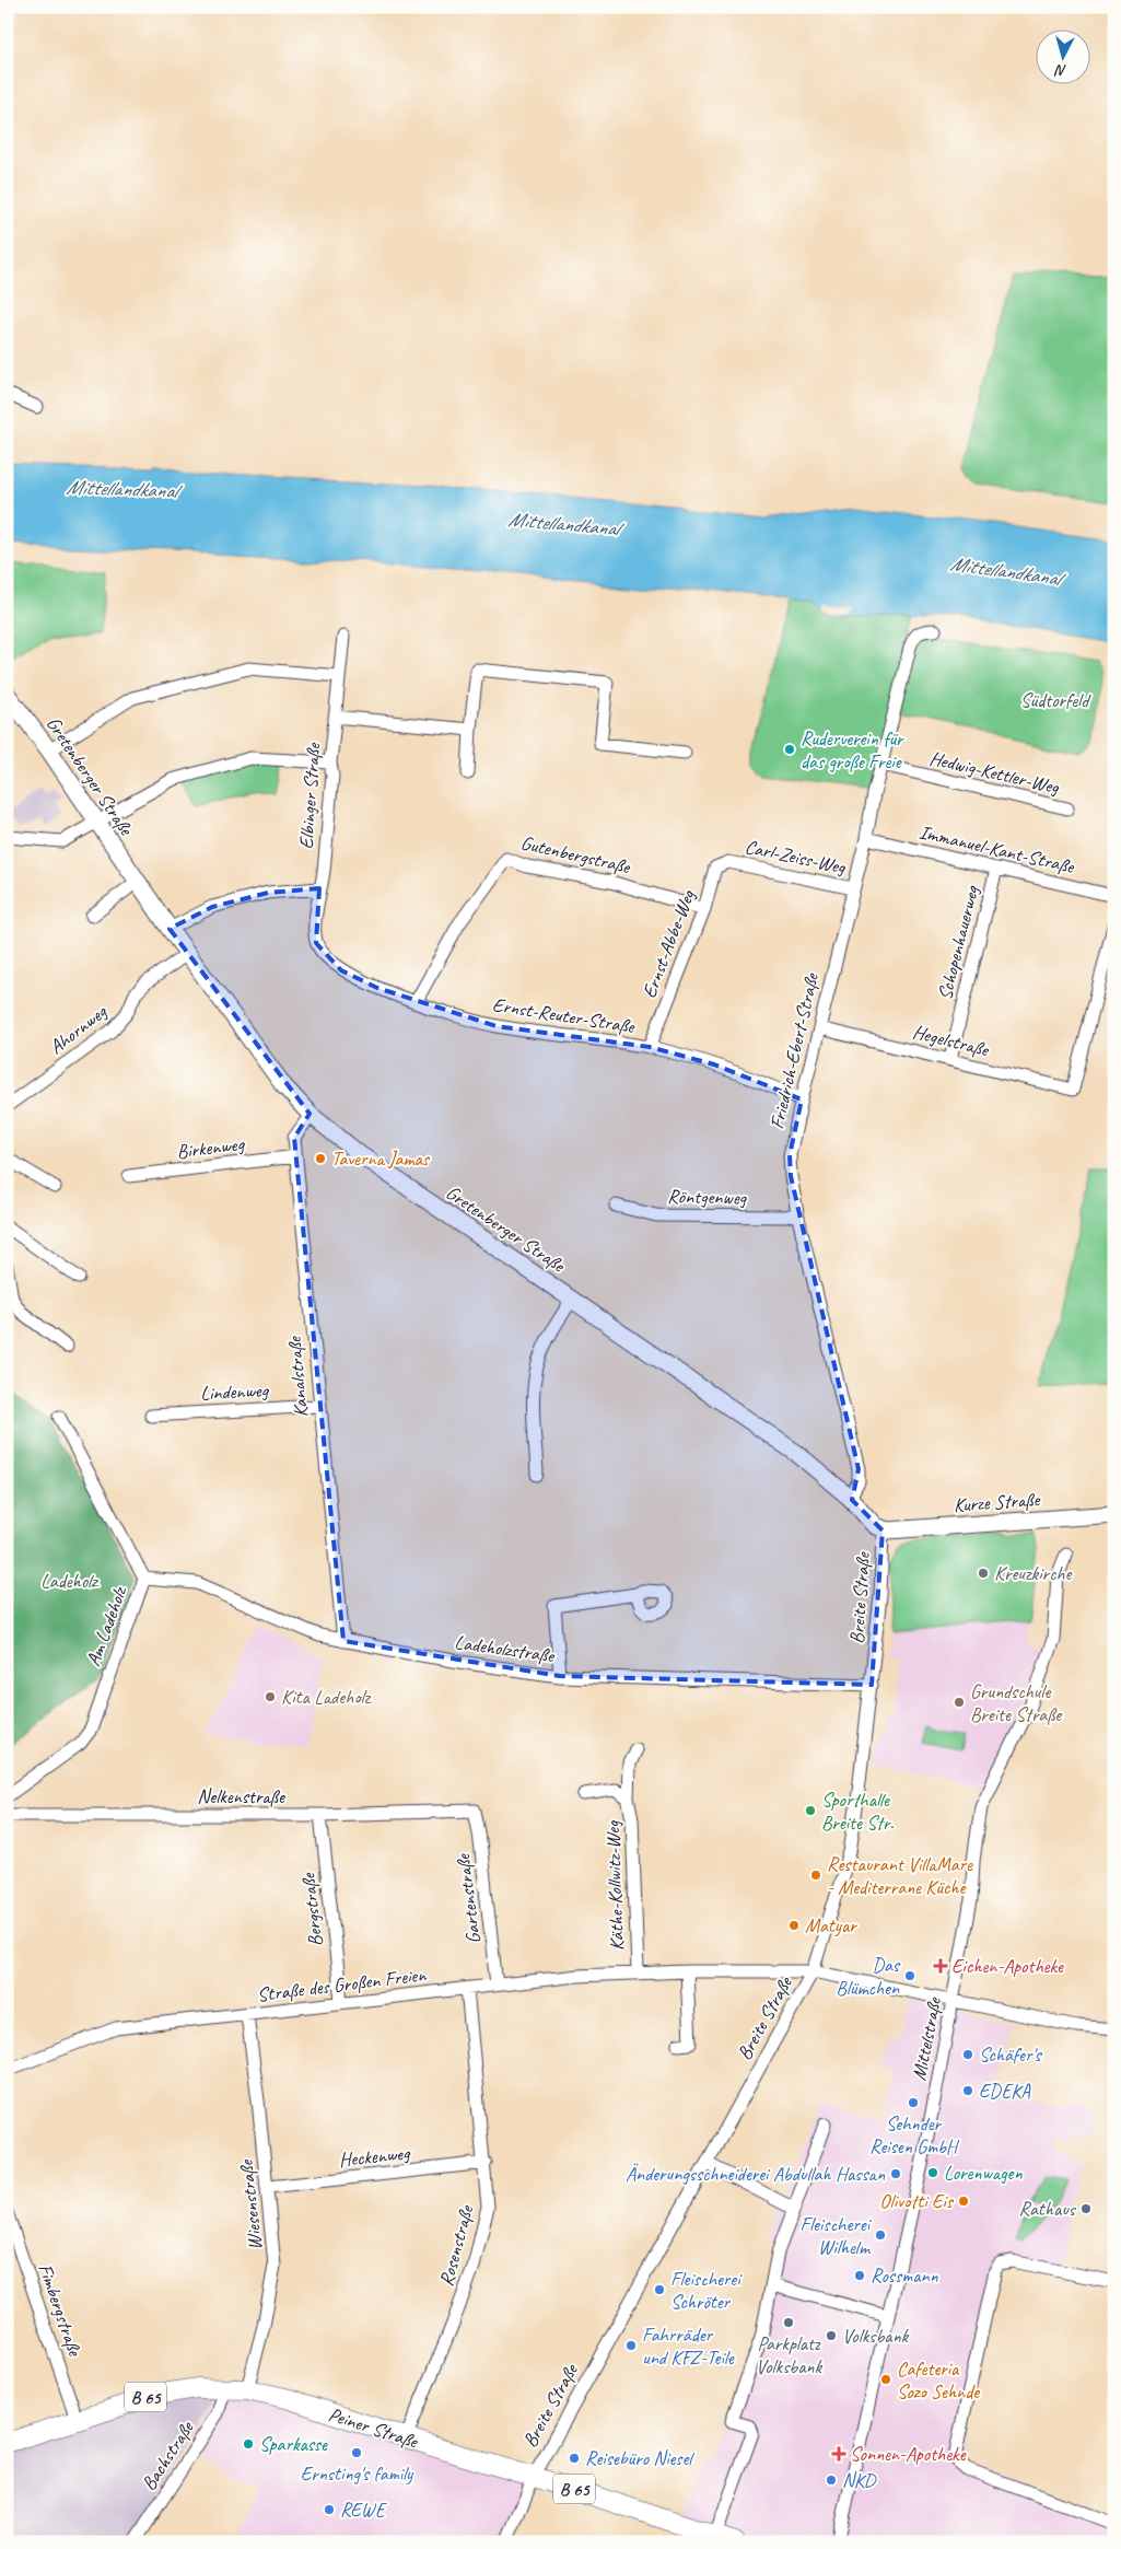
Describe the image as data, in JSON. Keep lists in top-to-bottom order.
{
  "streets": {
    "main road": [
      "Gretenberger Straße",
      "Kurze Straße",
      "B 65",
      "Peiner Straße"
    ],
    "street": [
      "Hedwig-Kettler-Weg",
      "Elbinger Straße",
      "Immanuel-Kant-Straße",
      "Gutenbergstraße",
      "Carl-Zeiss-Weg",
      "Schopenhauerweg",
      "Ernst-Abbe-Weg",
      "Ernst-Reuter-Straße",
      "Ahornweg",
      "Hegelstraße",
      "Friedrich-Ebert-Straße",
      "Birkenweg",
      "Röntgenweg",
      "Kanalstraße",
      "Lindenweg",
      "Breite Straße",
      "Am Ladeholz",
      "Ladeholzstraße",
      "Nelkenstraße",
      "Käthe-Kollwitz-Weg",
      "Gartenstraße",
      "Bergstraße",
      "Straße des Großen Freien",
      "Mittelstraße",
      "Heckenweg",
      "Wiesenstraße",
      "Rosenstraße",
      "Fimbergstraße",
      "Bachstraße"
    ]
  },
  "crossings": [
    ["Hedwig-Kettler-Weg", "Friedrich-Ebert-Straße"],
    ["Gretenberger Straße", "Ahornweg"],
    ["Gretenberger Straße", "Friedrich-Ebert-Straße"],
    ["Gretenberger Straße", "Kanalstraße"],
    ["Gretenberger Straße", "Kurze Straße"],
    ["Gretenberger Straße", "Breite Straße"],
    ["Elbinger Straße", "Ernst-Reuter-Straße"],
    ["Immanuel-Kant-Straße", "Schopenhauerweg"],
    ["Immanuel-Kant-Straße", "Friedrich-Ebert-Straße"],
    ["Gutenbergstraße", "Ernst-Abbe-Weg"],
    ["Gutenbergstraße", "Ernst-Reuter-Straße"],
    ["Carl-Zeiss-Weg", "Ernst-Abbe-Weg"],
    ["Carl-Zeiss-Weg", "Friedrich-Ebert-Straße"],
    ["Schopenhauerweg", "Hegelstraße"],
    ["Ernst-Abbe-Weg", "Ernst-Reuter-Straße"],
    ["Ernst-Reuter-Straße", "Friedrich-Ebert-Straße"],
    ["Hegelstraße", "Friedrich-Ebert-Straße"],
    ["Friedrich-Ebert-Straße", "Röntgenweg"],
    ["Birkenweg", "Kanalstraße"],
    ["Kanalstraße", "Lindenweg"],
    ["Kanalstraße", "Ladeholzstraße"],
    ["Kurze Straße", "Breite Straße"],
    ["Breite Straße", "Ladeholzstraße"],
    ["Breite Straße", "Straße des Großen Freien"],
    ["Breite Straße", "Peiner Straße"],
    ["Am Ladeholz", "Ladeholzstraße"],
    ["Nelkenstraße", "Gartenstraße"],
    ["Nelkenstraße", "Bergstraße"],
    ["Käthe-Kollwitz-Weg", "Straße des Großen Freien"],
    ["Gartenstraße", "Straße des Großen Freien"],
    ["Bergstraße", "Straße des Großen Freien"],
    ["Straße des Großen Freien", "Mittelstraße"],
    ["Straße des Großen Freien", "Wiesenstraße"],
    ["Straße des Großen Freien", "Rosenstraße"],
    ["Heckenweg", "Wiesenstraße"],
    ["Heckenweg", "Rosenstraße"],
    ["Wiesenstraße", "Peiner Straße"],
    ["Rosenstraße", "Peiner Straße"],
    ["Fimbergstraße", "Peiner Straße"],
    ["Peiner Straße", "Bachstraße"]
  ],
  "water": ["Mittellandkanal"],
  "parks": ["Südtorfeld", "Ladeholz"],
  "places": {
    "other": [
      "Ruderverein für das große Freie",
      "Taverna Jamas",
      "Kreuzkirche",
      "Kita Ladeholz",
      "Grundschule Breite Straße",
      "Sporthalle Breite Str.",
      "Restaurant VillaMare - Mediterrane Küche",
      "Matyar",
      "Das Blümchen",
      "Schäfer's",
      "EDEKA",
      "Sehnder Reisen GmbH",
      "Lorenwagen",
      "Änderungsschneiderei Abdullah Hassan",
      "Olivotti Eis",
      "Rathaus",
      "Fleischerei Wilhelm",
      "Rossmann",
      "Fleischerei Schröter",
      "Parkplatz Volksbank",
      "Volksbank",
      "Fahrräder und KFZ-Teile",
      "Cafeteria Sozo Sehnde",
      "Sparkasse",
      "Ernsting's family",
      "Reisebüro Niesel",
      "NKD",
      "REWE"
    ],
    "health": ["Eichen-Apotheke", "Sonnen-Apotheke"]
  },
  "north": "bottom"
}
